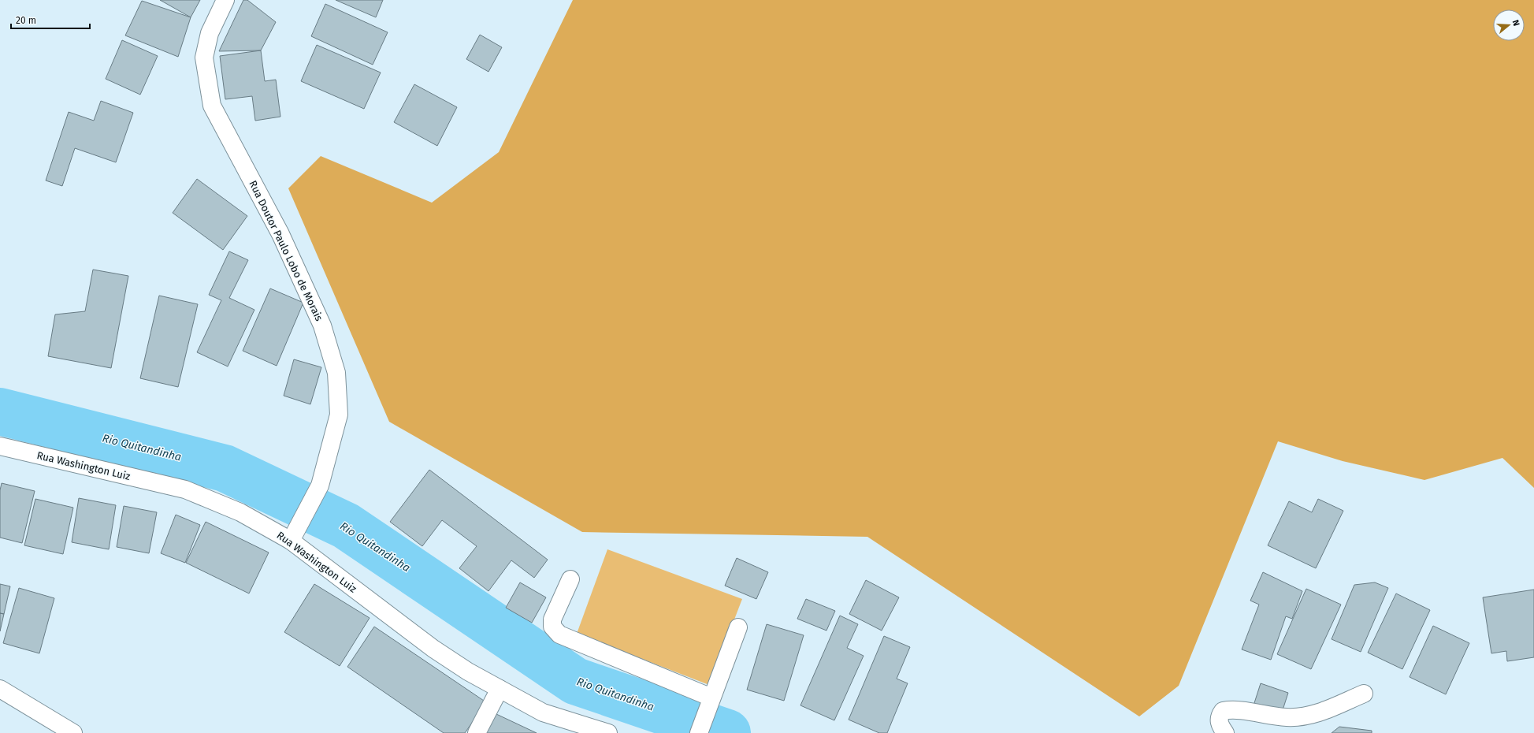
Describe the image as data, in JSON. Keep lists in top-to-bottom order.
{
  "streets": {
    "street": ["Rua Doutor Paulo Lobo de Morais", "Rua Washington Luiz"]
  },
  "crossings": [
    ["Rua Doutor Paulo Lobo de Morais", "Rua Washington Luiz"]
  ],
  "water": ["Rio Quitandinha"],
  "scale_bar": "20 m",
  "north": "right"
}
